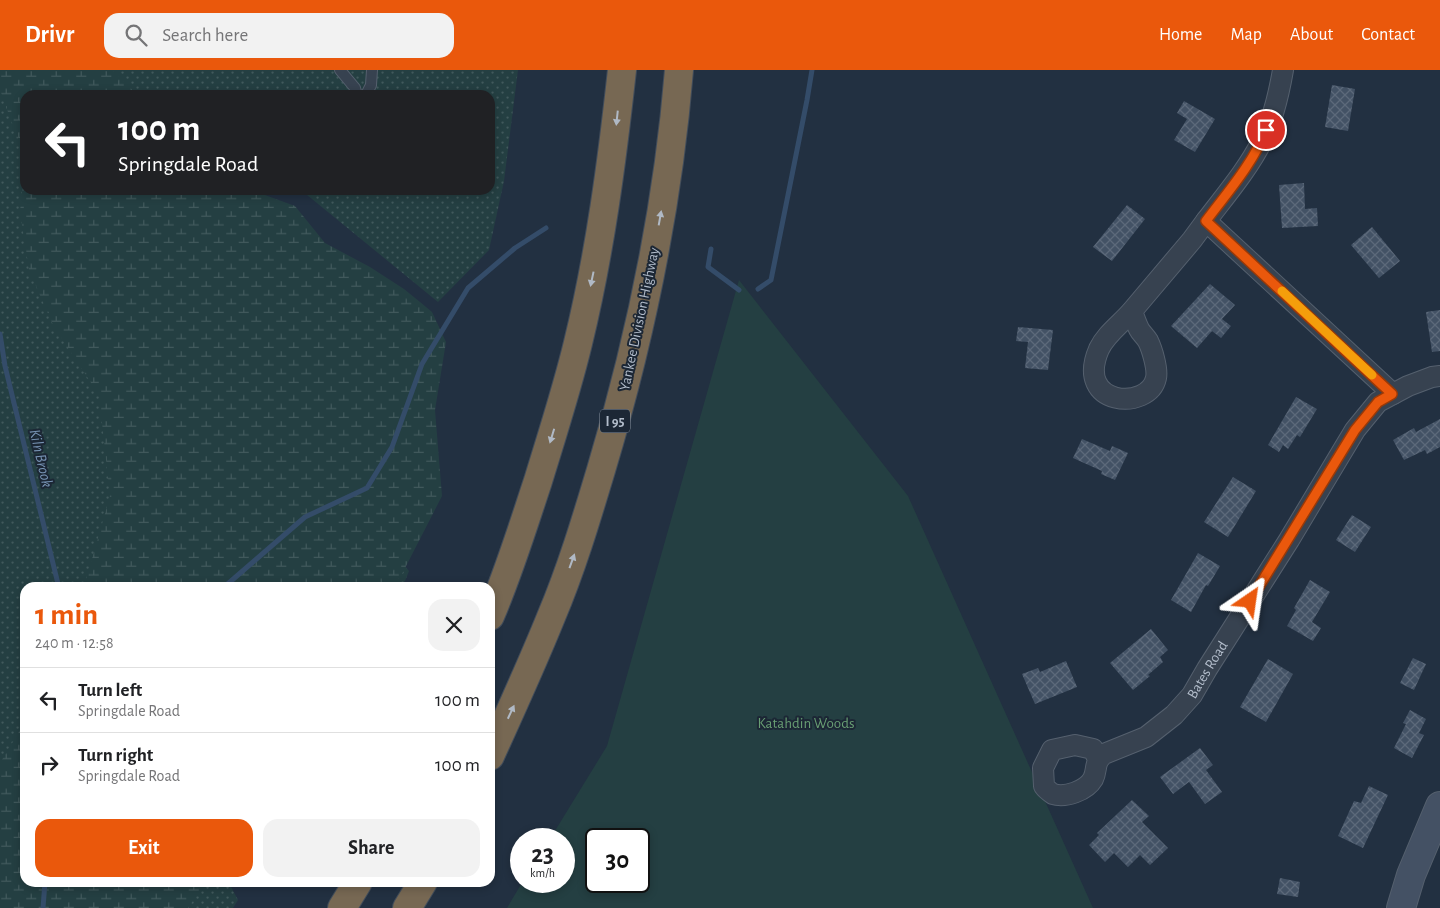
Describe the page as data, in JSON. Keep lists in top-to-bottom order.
{
  "streets": {
    "highway": ["Yankee Division Highway", "I 95"],
    "street": ["Bates Road"]
  },
  "water": ["Kiln Brook"],
  "parks": ["Katahdin Woods"],
  "page": {
    "header": "Drivr",
    "search": "Search here",
    "nav": [
      "Home",
      "Map",
      "About",
      "Contact"
    ],
    "turn": ["100 m", "Springdale Road"],
    "heading": ["1 min", "240 m · 12:58"],
    "list": [
      {
        "name": "Turn left",
        "note": "Springdale Road",
        "value": "100 m"
      },
      {
        "name": "Turn right",
        "note": "Springdale Road",
        "value": "100 m"
      }
    ],
    "buttons": ["Exit", "Share"],
    "speed": "23 km/h",
    "limit": "30"
  }
}
